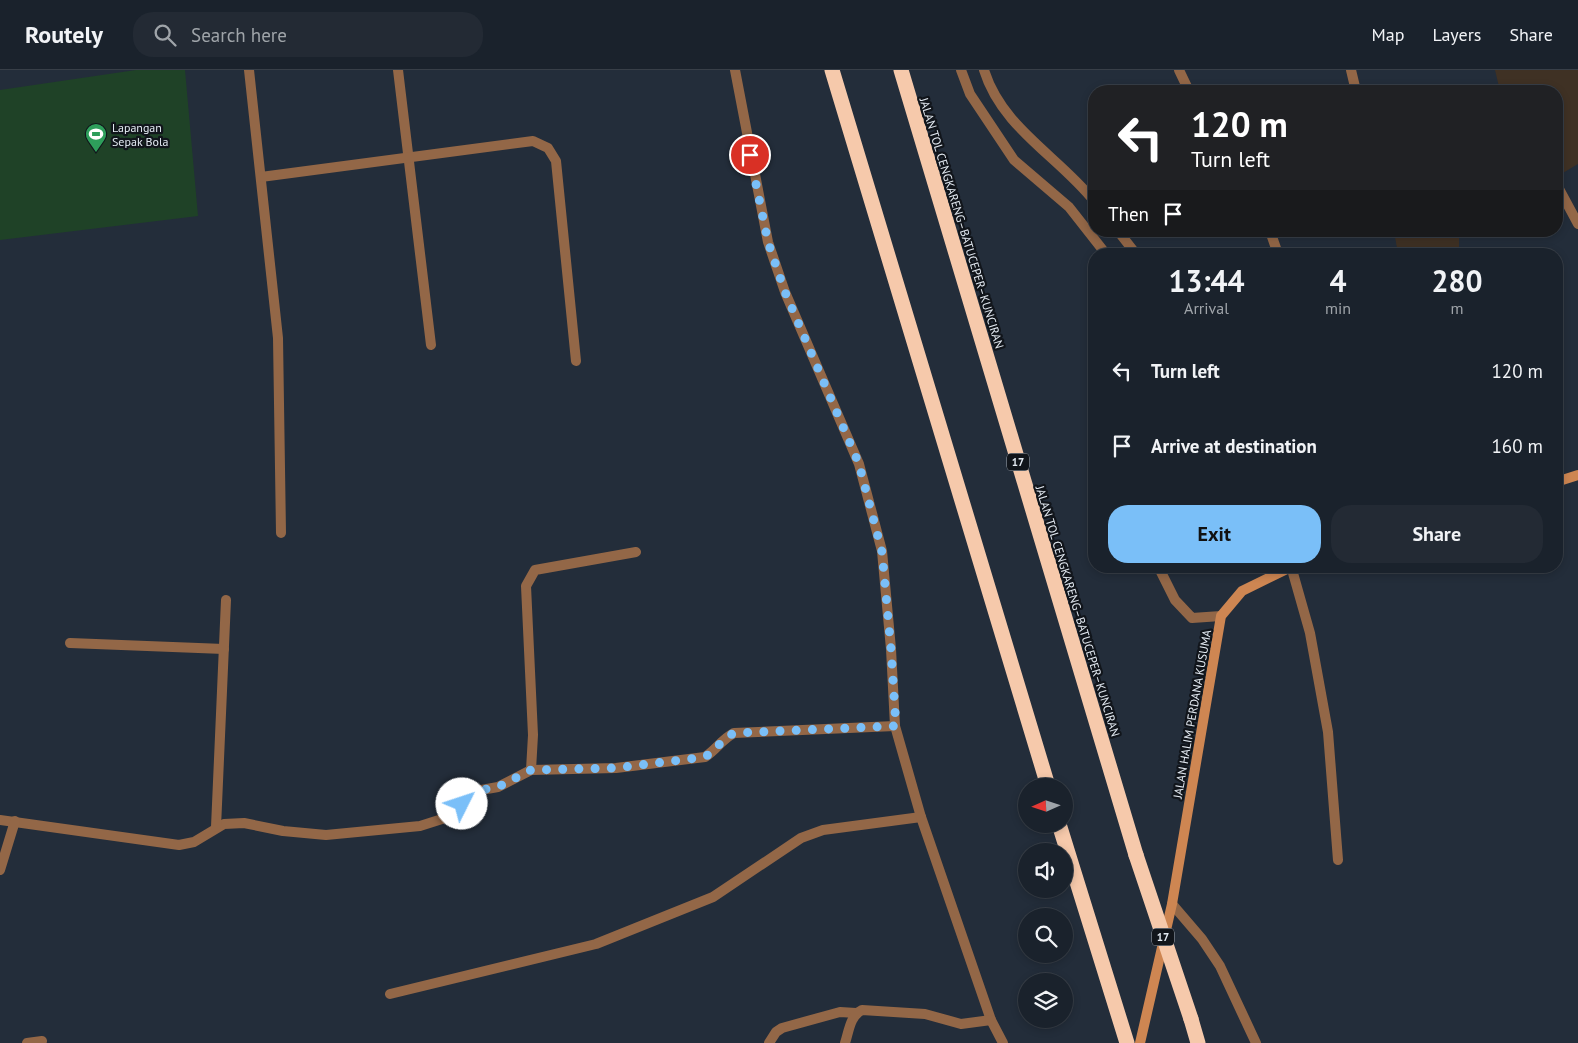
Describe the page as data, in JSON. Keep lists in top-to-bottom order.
{
  "streets": {
    "highway": ["JALAN TOL CENGKARENG–BATUCEPER–KUNCIRAN", "17"],
    "main road": ["JALAN HALIM PERDANA KUSUMA"]
  },
  "places": {
    "sports": ["Lapangan Sepak Bola"]
  },
  "north": "left",
  "page": {
    "header": "Routely",
    "search": "Search here",
    "nav": ["Map", "Layers", "Share"],
    "turn": ["120 m", "Turn left"],
    "then": "Then",
    "eta": [
      "13:44",
      "Arrival",
      "4",
      "min",
      "280",
      "m"
    ],
    "list": [
      {
        "name": "Turn left",
        "value": "120 m"
      },
      {
        "name": "Arrive at destination",
        "value": "160 m"
      }
    ],
    "buttons": ["Exit", "Share"]
  }
}
